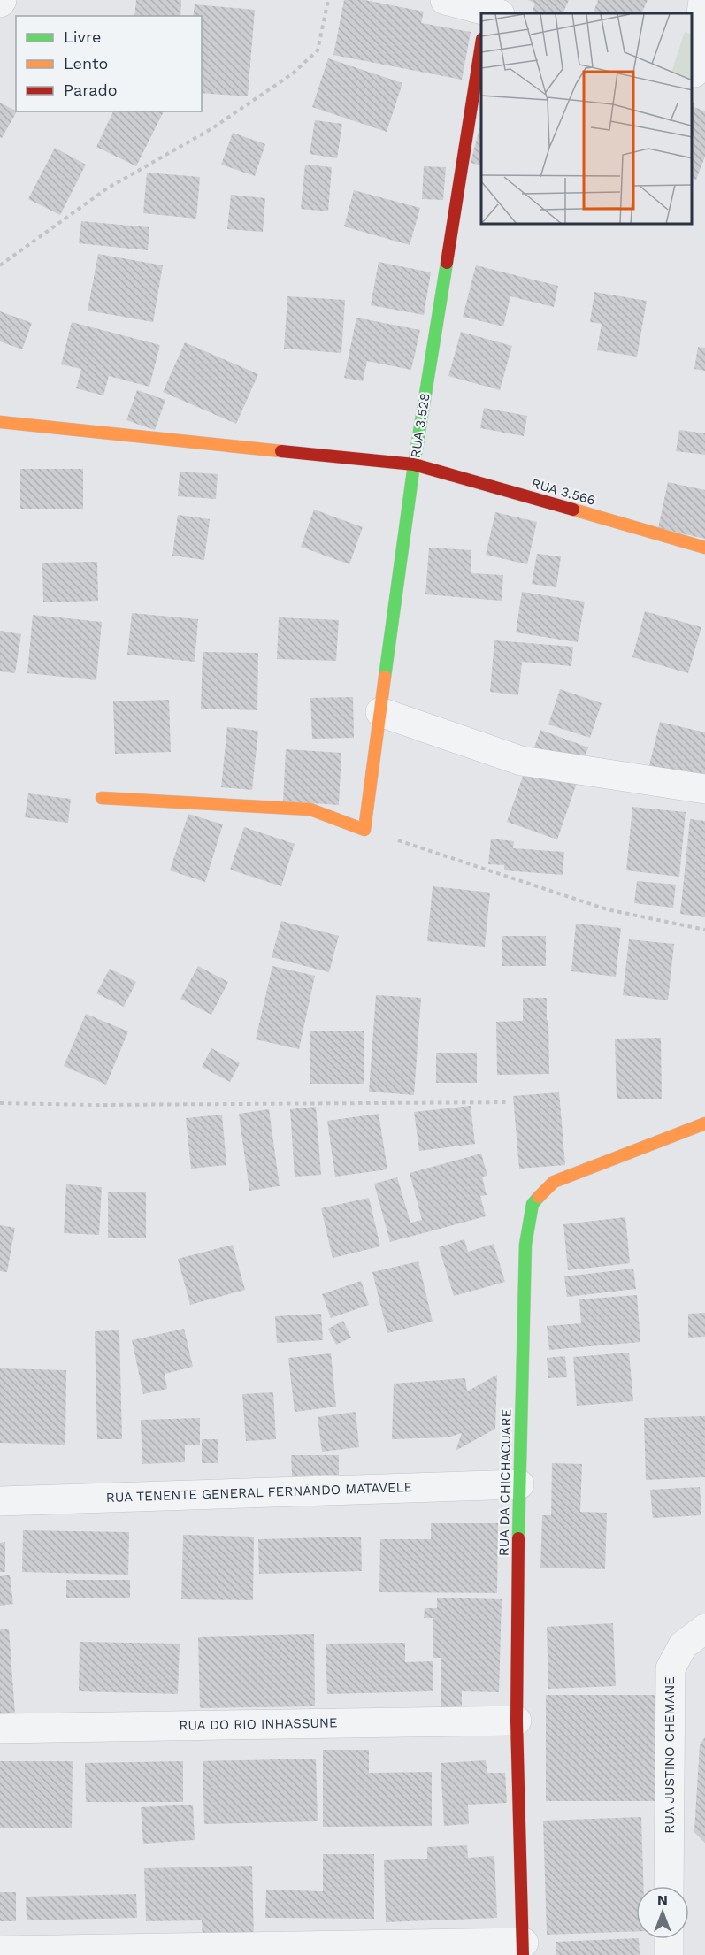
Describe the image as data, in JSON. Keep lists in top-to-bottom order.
{
  "streets": {
    "street": [
      "RUA 3.528",
      "RUA 3.566",
      "RUA DA CHICHACUARE",
      "RUA TENENTE GENERAL FERNANDO MATAVELE",
      "RUA DO RIO INHASSUNE",
      "RUA JUSTINO CHEMANE"
    ]
  },
  "crossings": [
    ["RUA 3.528", "RUA 3.566"],
    ["RUA DA CHICHACUARE", "RUA TENENTE GENERAL FERNANDO MATAVELE"],
    ["RUA DA CHICHACUARE", "RUA DO RIO INHASSUNE"]
  ],
  "legend": ["Livre", "Lento", "Parado"],
  "north": "top"
}
